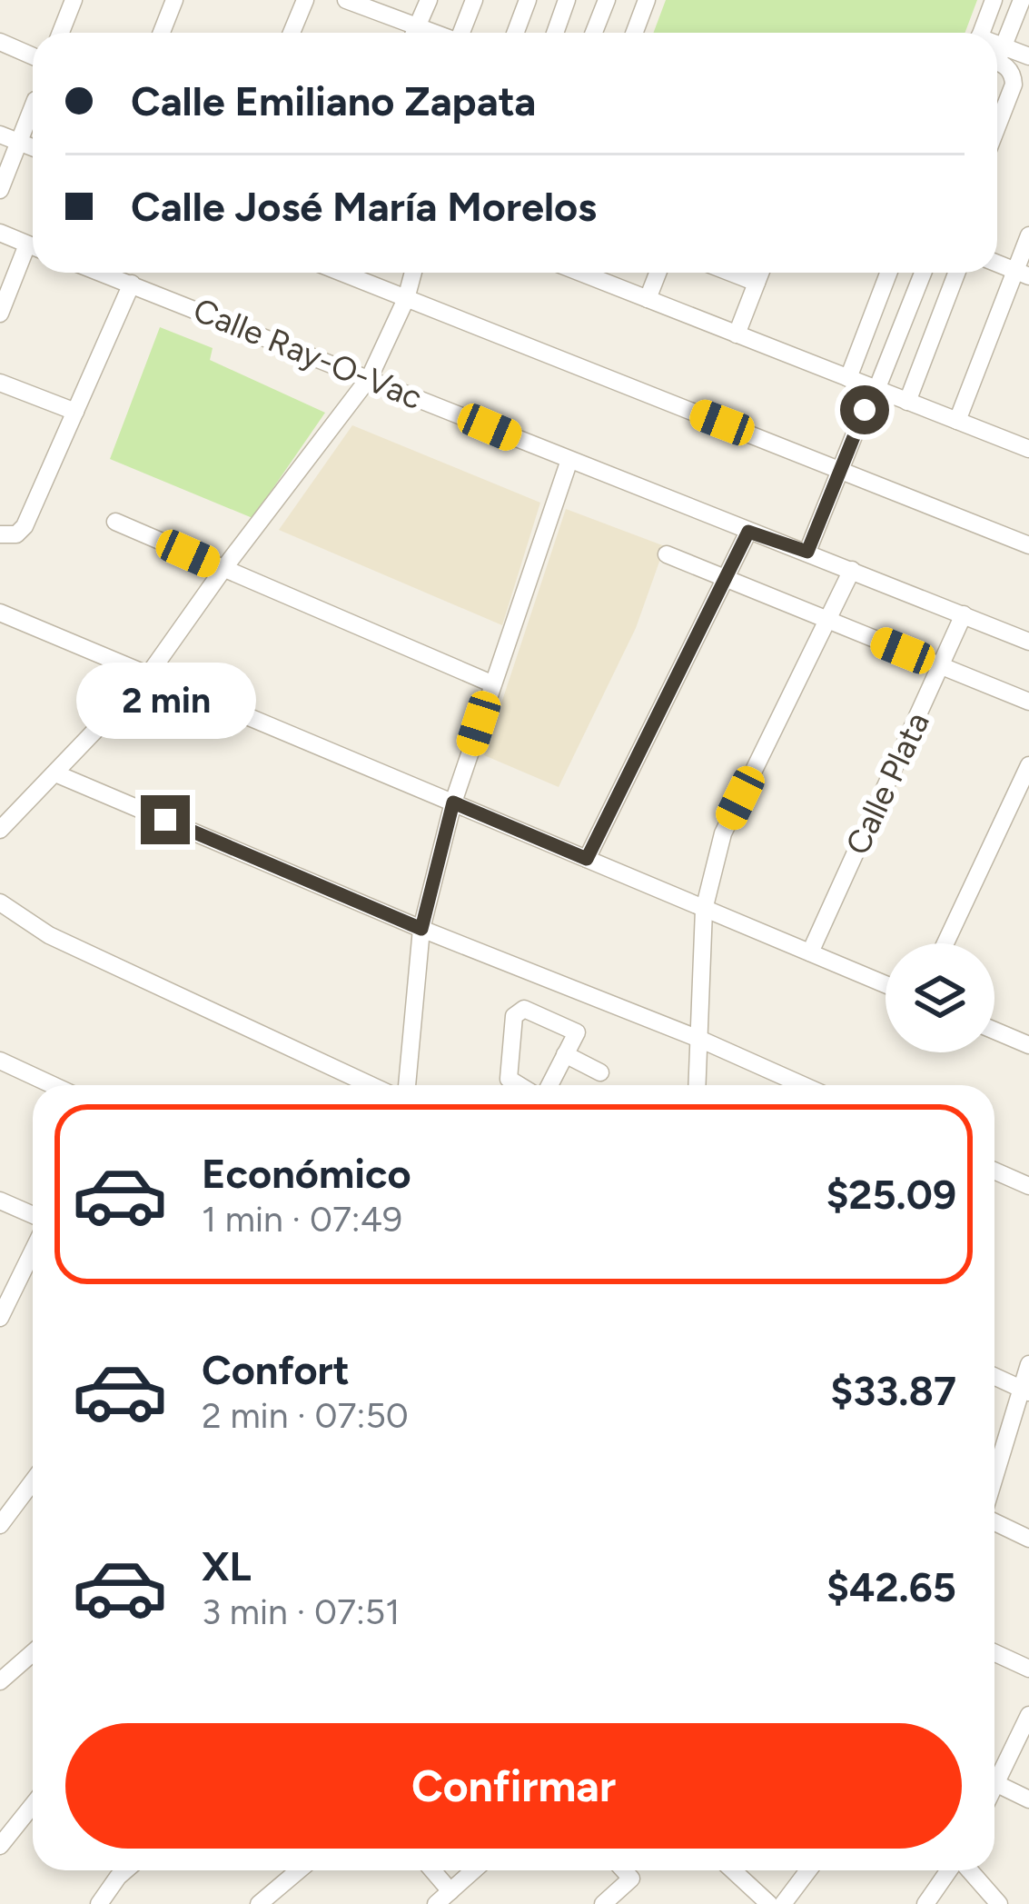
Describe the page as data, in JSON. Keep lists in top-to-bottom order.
{
  "streets": {
    "street": ["Calle Ray-O-Vac", "Calle Plata"]
  },
  "crossings": [
    ["Calle Ray-O-Vac", "Calle Plata"]
  ],
  "page": {
    "banner": ["Calle Emiliano Zapata", "Calle José María Morelos"],
    "bubble": "2 min",
    "list": [
      {
        "name": "Económico",
        "note": "1 min · 07:49",
        "value": "$25.09"
      },
      {
        "name": "Confort",
        "note": "2 min · 07:50",
        "value": "$33.87"
      },
      {
        "name": "XL",
        "note": "3 min · 07:51",
        "value": "$42.65"
      }
    ],
    "buttons": "Confirmar"
  }
}
